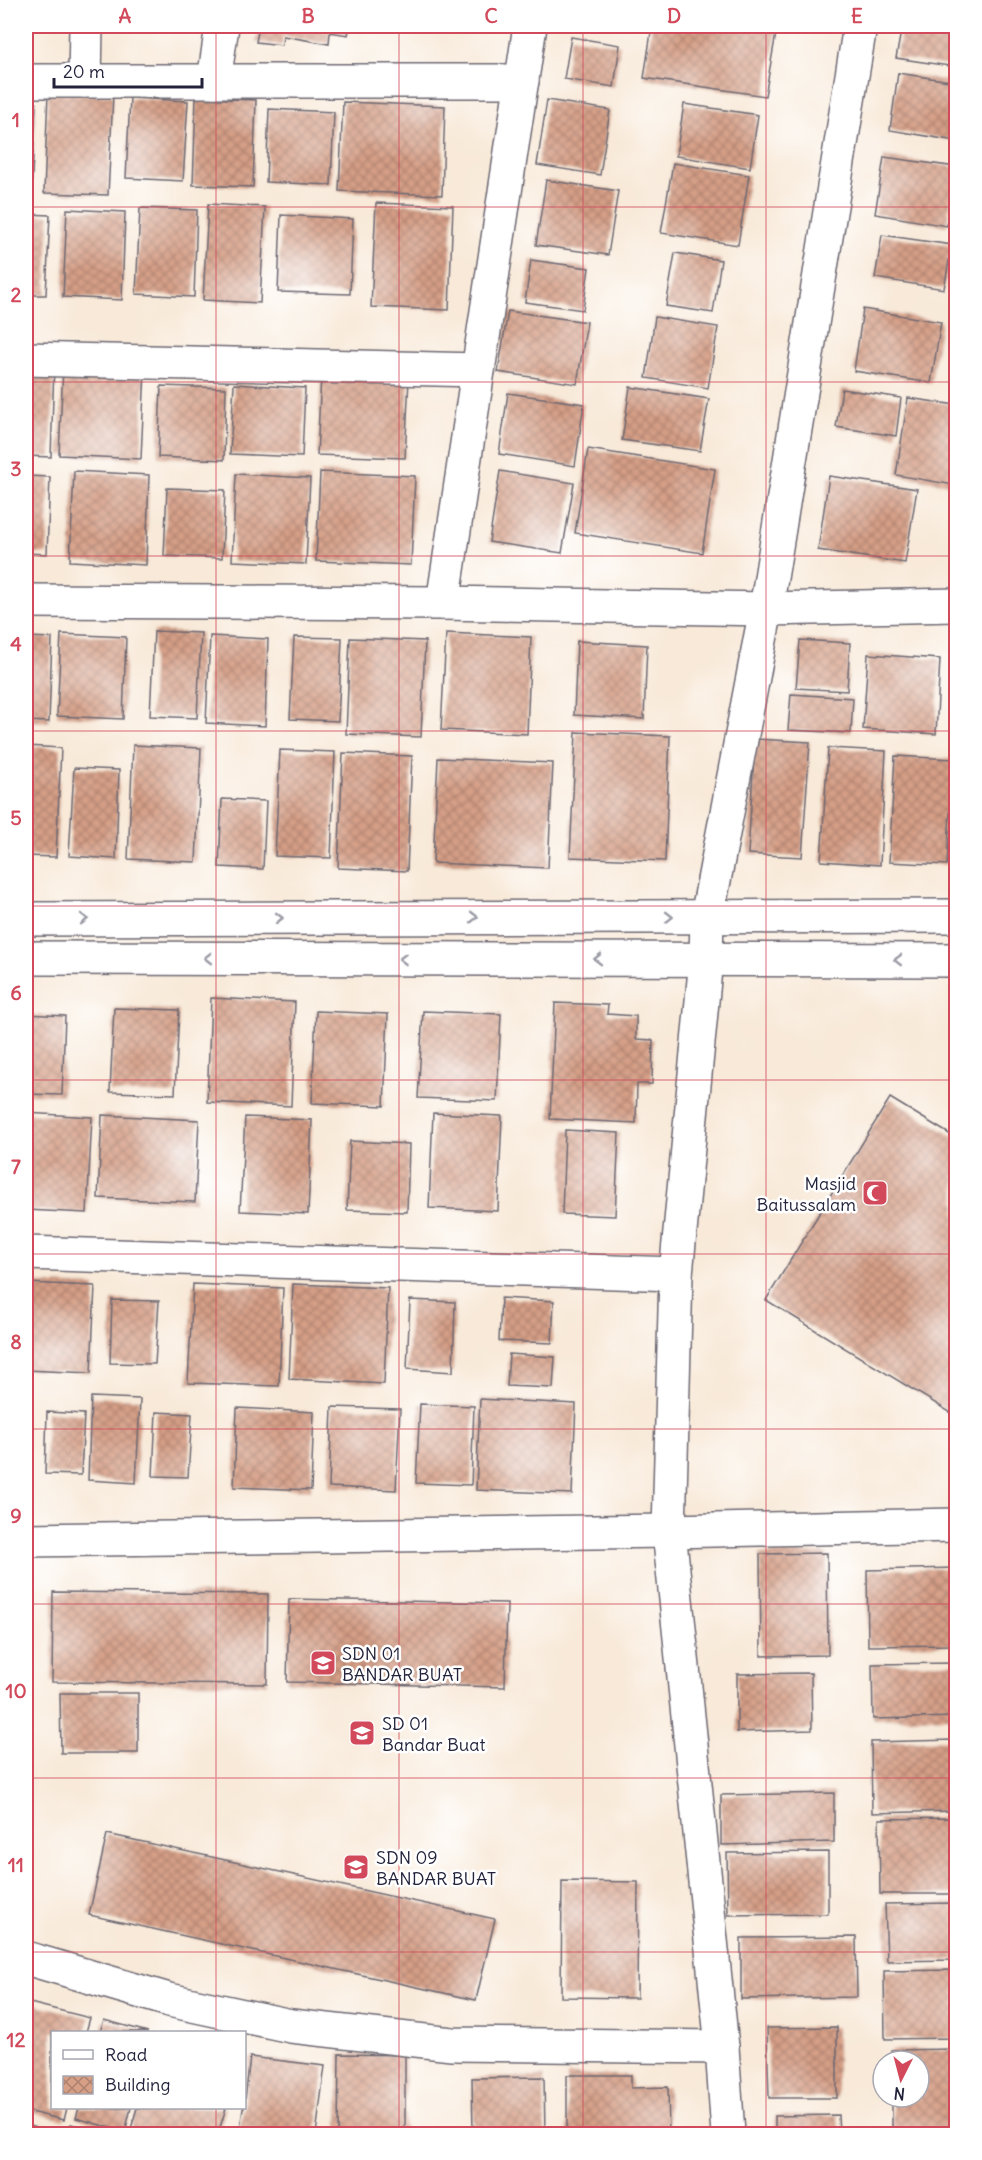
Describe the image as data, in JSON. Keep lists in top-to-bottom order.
{
  "places": {
    "mosque": ["Masjid Baitussalam"],
    "school or university": ["SDN 01 BANDAR BUAT", "SD 01 Bandar Buat", "SDN 09 BANDAR BUAT"]
  },
  "legend": ["Road", "Building"],
  "scale_bar": "20 m",
  "north": "bottom",
  "grid": {
    "columns": [
      "A",
      "B",
      "C",
      "D",
      "E"
    ],
    "rows": [
      "1",
      "2",
      "3",
      "4",
      "5",
      "6",
      "7",
      "8",
      "9",
      "10",
      "11",
      "12"
    ]
  }
}
